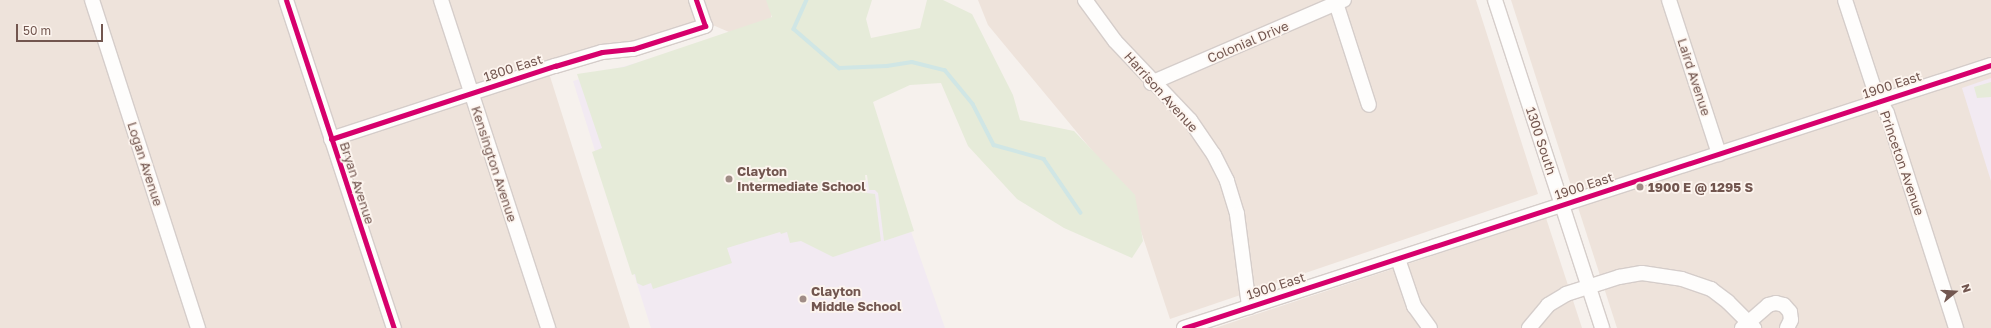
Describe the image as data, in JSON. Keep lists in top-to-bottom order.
{
  "streets": {
    "street": [
      "Colonial Drive",
      "1800 East",
      "Laird Avenue",
      "1900 East",
      "Harrison Avenue",
      "1300 South",
      "Princeton Avenue",
      "Logan Avenue",
      "Kensington Avenue",
      "Bryan Avenue"
    ]
  },
  "crossings": [
    ["Colonial Drive", "Harrison Avenue"],
    ["1800 East", "Kensington Avenue"],
    ["1800 East", "Bryan Avenue"],
    ["Laird Avenue", "1900 East"],
    ["1900 East", "Harrison Avenue"],
    ["1900 East", "1300 South"],
    ["1900 East", "Princeton Avenue"]
  ],
  "places": ["Clayton Intermediate School", "1900 E @ 1295 S", "Clayton Middle School"],
  "scale_bar": "50 m",
  "north": "right"
}
